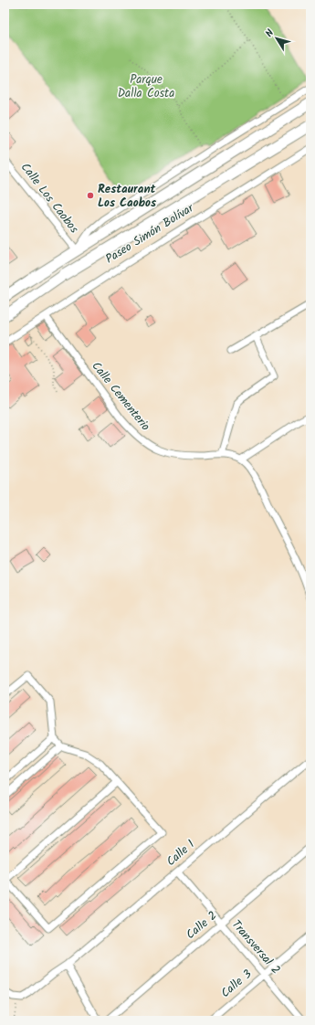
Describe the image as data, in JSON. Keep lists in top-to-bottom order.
{
  "streets": {
    "main road": ["Paseo Simón Bolívar"],
    "street": [
      "Calle Los Caobos",
      "Calle Cementerio",
      "Calle 1",
      "Calle 2",
      "Transversal 2",
      "Calle 3"
    ]
  },
  "crossings": [
    ["Calle Los Caobos", "Paseo Simón Bolívar"],
    ["Paseo Simón Bolívar", "Calle Cementerio"],
    ["Calle 1", "Transversal 2"],
    ["Calle 2", "Transversal 2"],
    ["Transversal 2", "Calle 3"]
  ],
  "parks": ["Parque Dalla Costa"],
  "places": ["Restaurant Los Caobos"],
  "north": "top left"
}
